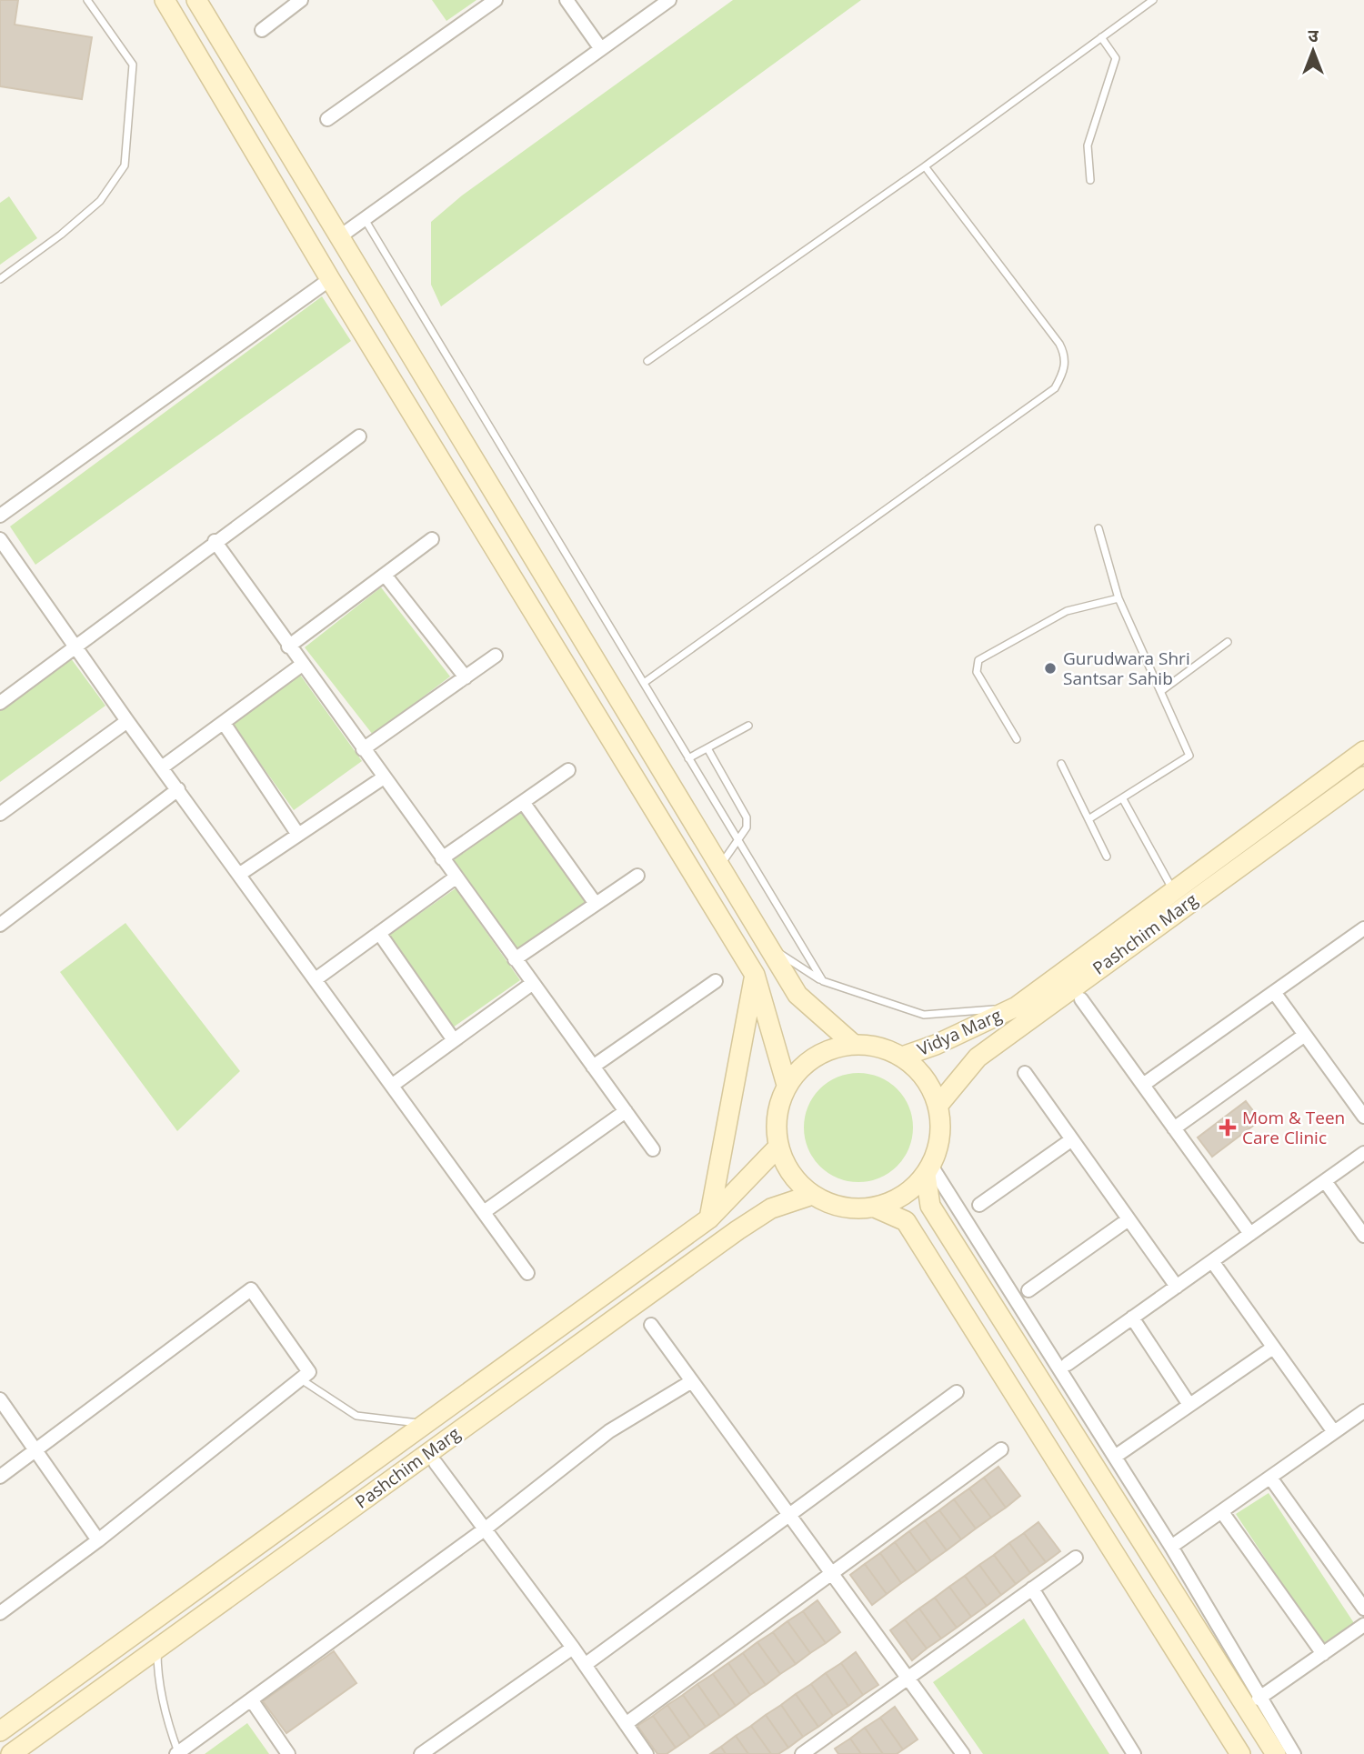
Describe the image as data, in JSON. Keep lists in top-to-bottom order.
{
  "streets": {
    "main road": ["Pashchim Marg", "Vidya Marg"]
  },
  "crossings": [
    ["Pashchim Marg", "Vidya Marg"]
  ],
  "places": {
    "other": ["Gurudwara Shri Santsar Sahib"],
    "health": ["Mom & Teen Care Clinic"]
  },
  "north": "top"
}
